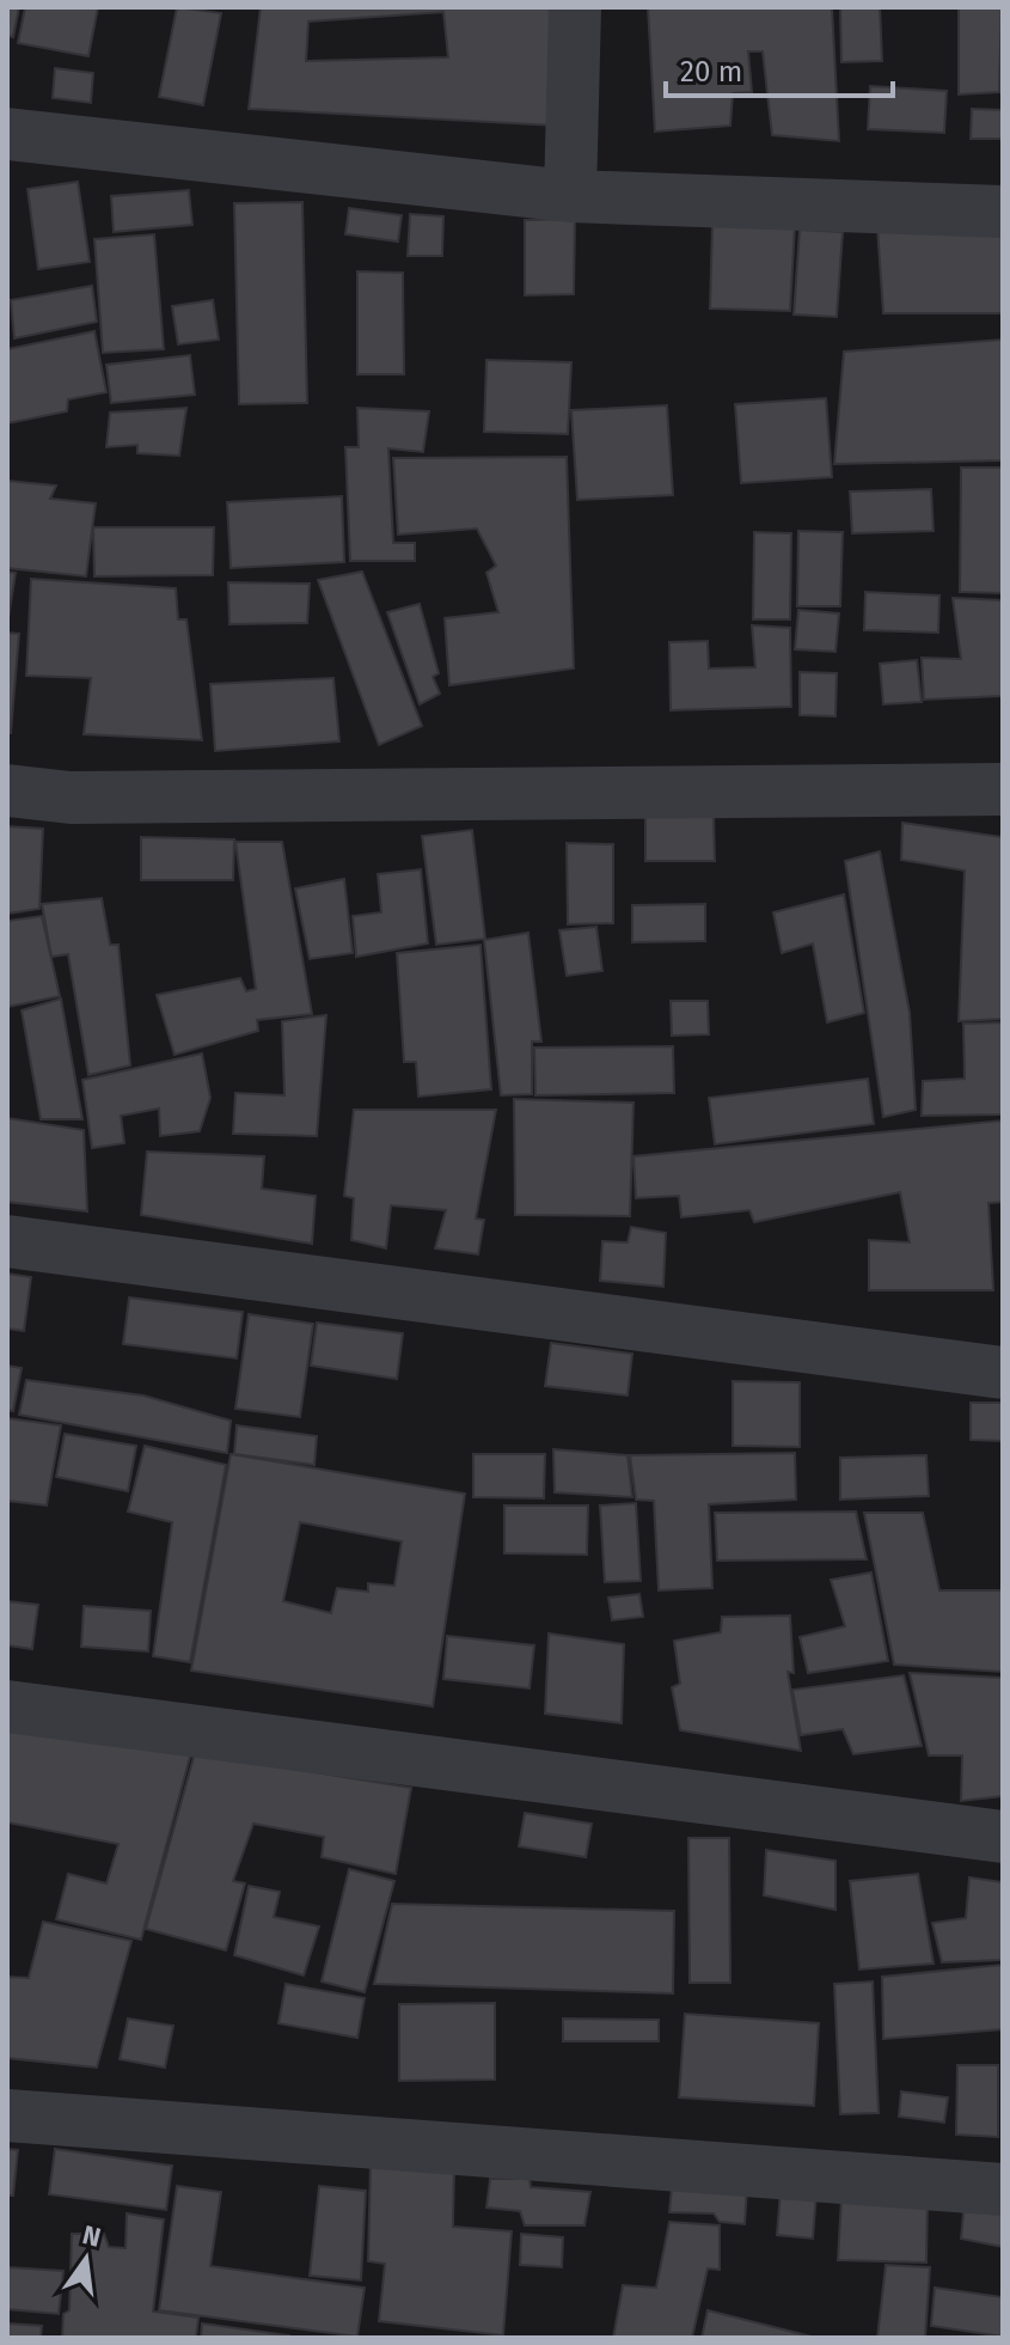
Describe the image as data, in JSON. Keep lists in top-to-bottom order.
{
  "scale_bar": "20 m",
  "north": "top"
}
